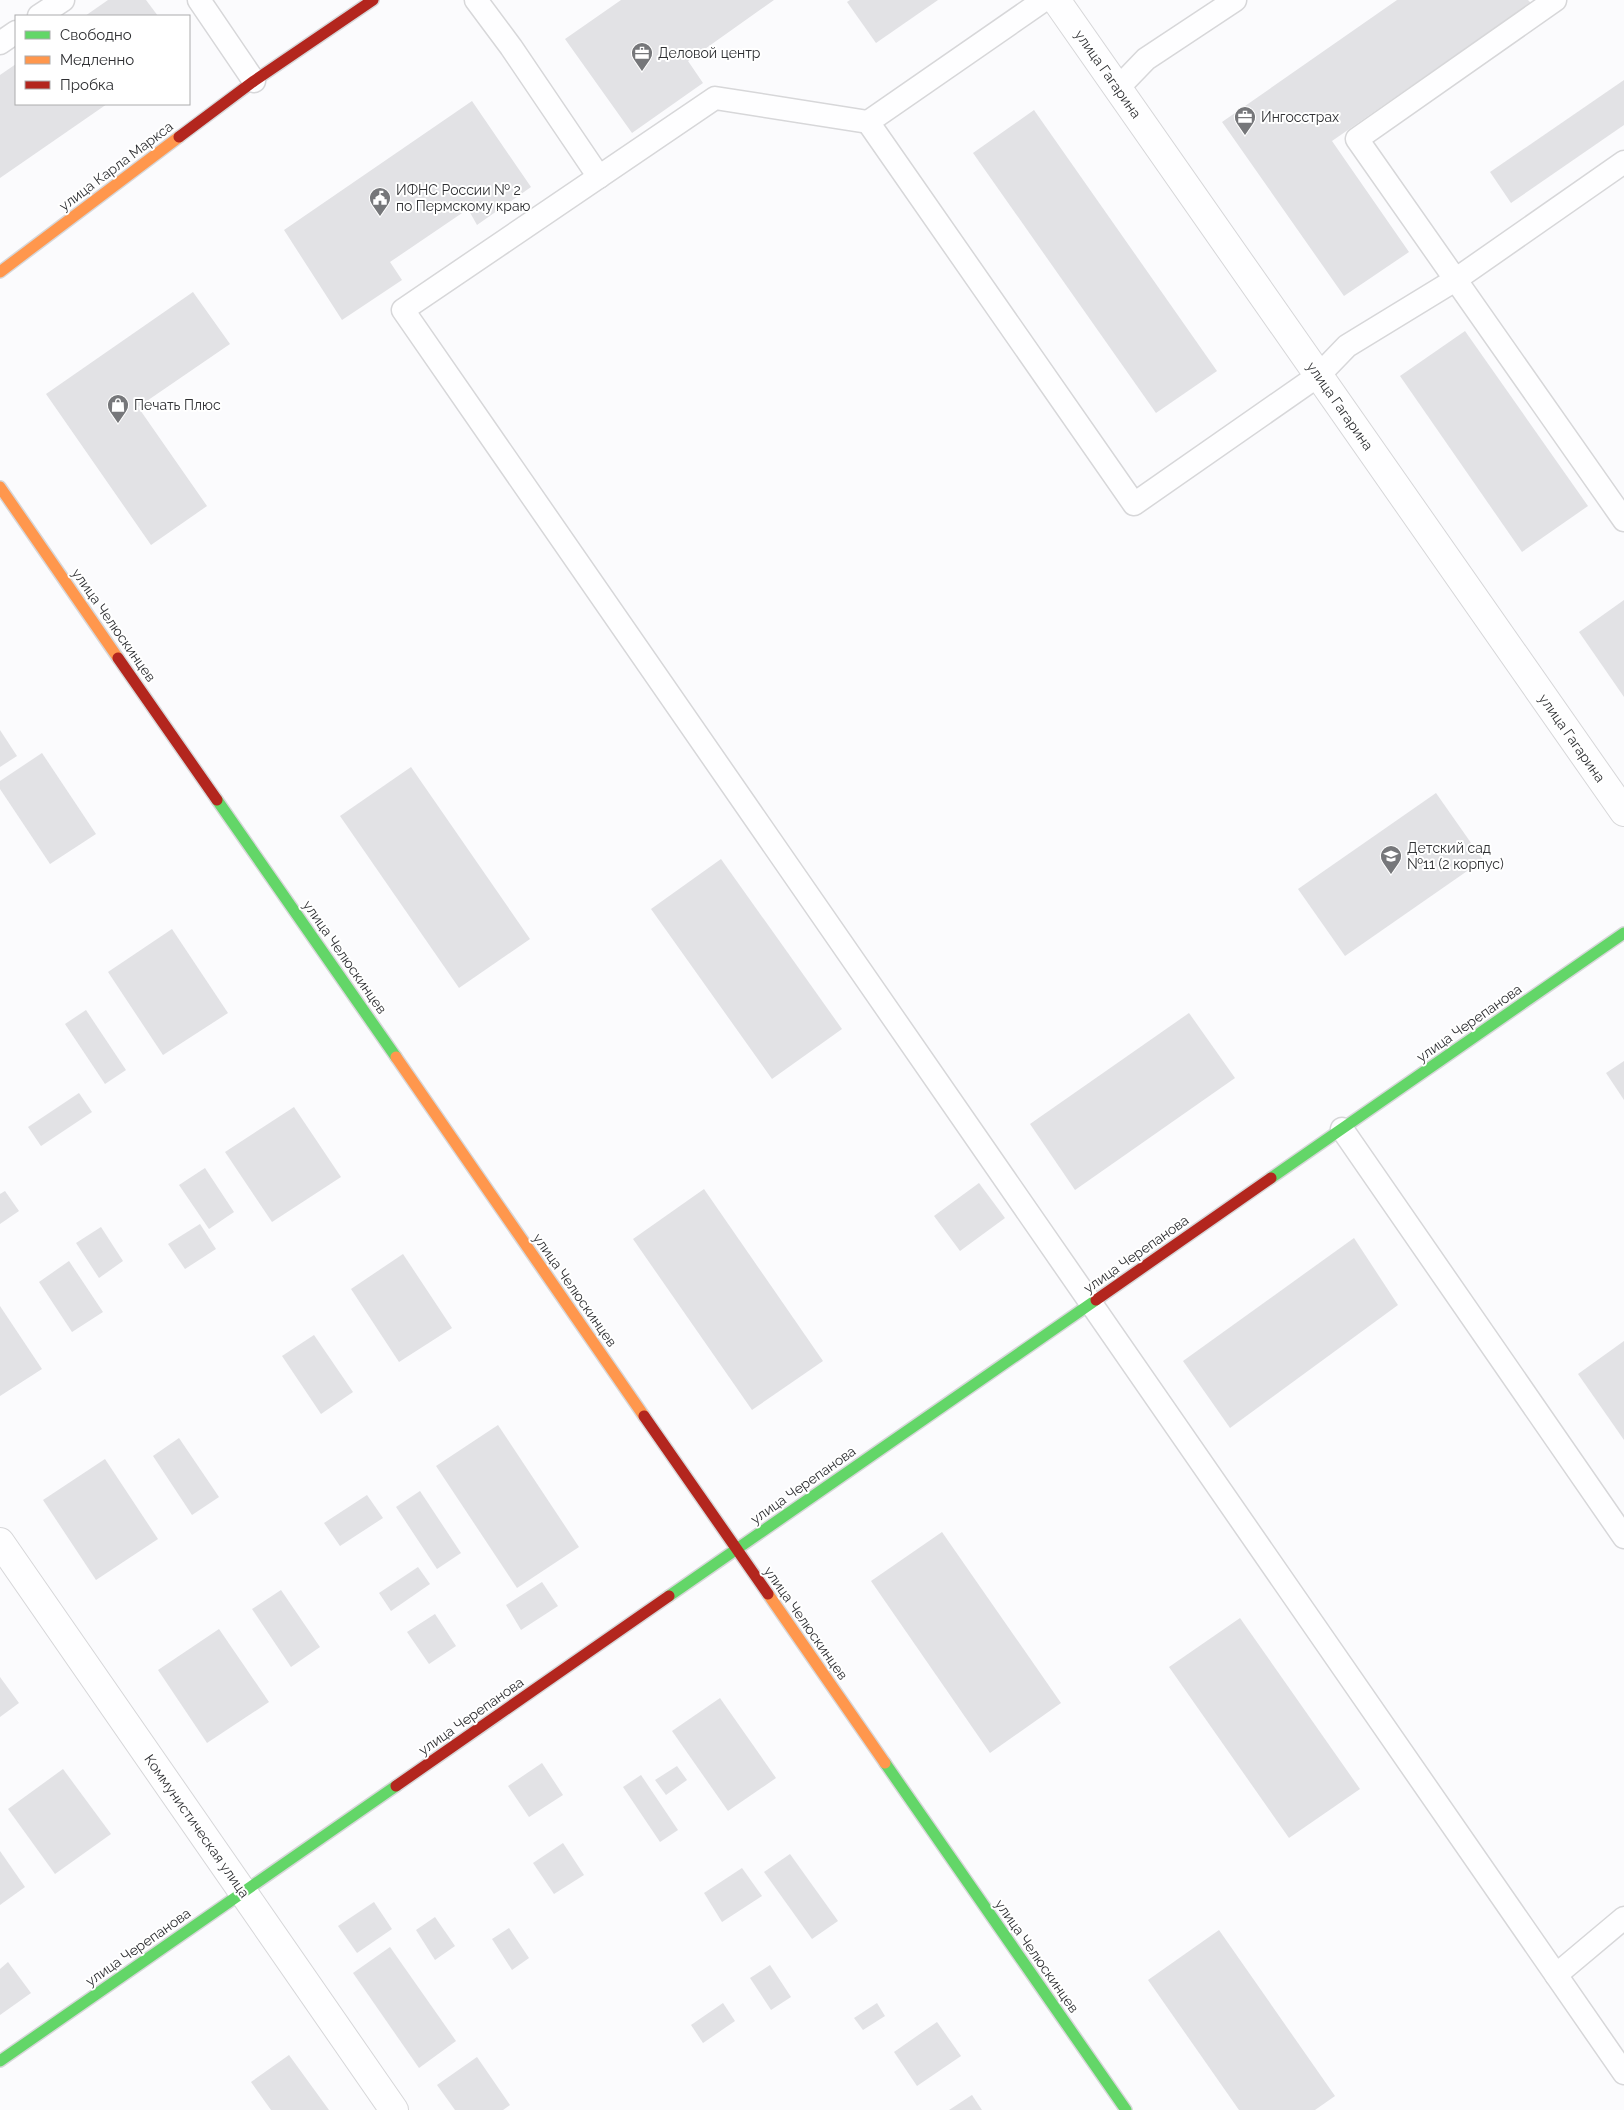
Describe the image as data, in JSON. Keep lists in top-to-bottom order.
{
  "streets": {
    "street": [
      "улица Гагарина",
      "улица Карла Маркса",
      "улица Челюскинцев",
      "улица Черепанова",
      "Коммунистическая улица"
    ]
  },
  "crossings": [
    ["улица Челюскинцев", "улица Черепанова"],
    ["улица Черепанова", "Коммунистическая улица"]
  ],
  "places": {
    "office": ["Деловой центр", "Ингосстрах"],
    "public building": ["ИФНС России № 2 по Пермскому краю"],
    "shop": ["Печать Плюс"],
    "school or university": ["Детский сад №11 (2 корпус)"]
  },
  "legend": ["Свободно", "Медленно", "Пробка"]
}
